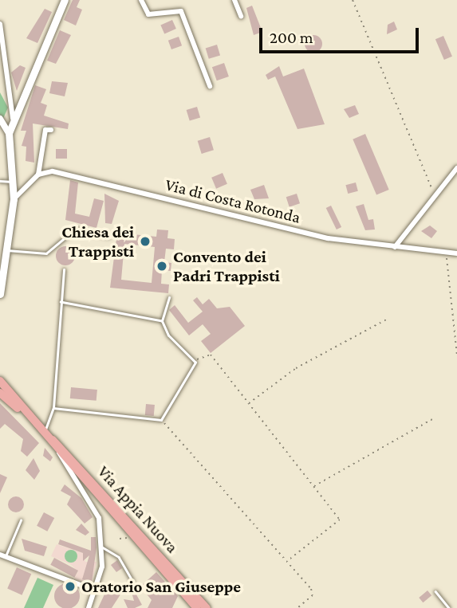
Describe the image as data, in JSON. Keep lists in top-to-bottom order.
{
  "streets": {
    "main road": ["Via Appia Nuova"],
    "street": ["Via di Costa Rotonda"]
  },
  "places": ["Chiesa dei Trappisti", "Convento dei Padri Trappisti", "Oratorio San Giuseppe"],
  "scale_bar": "200 m"
}
